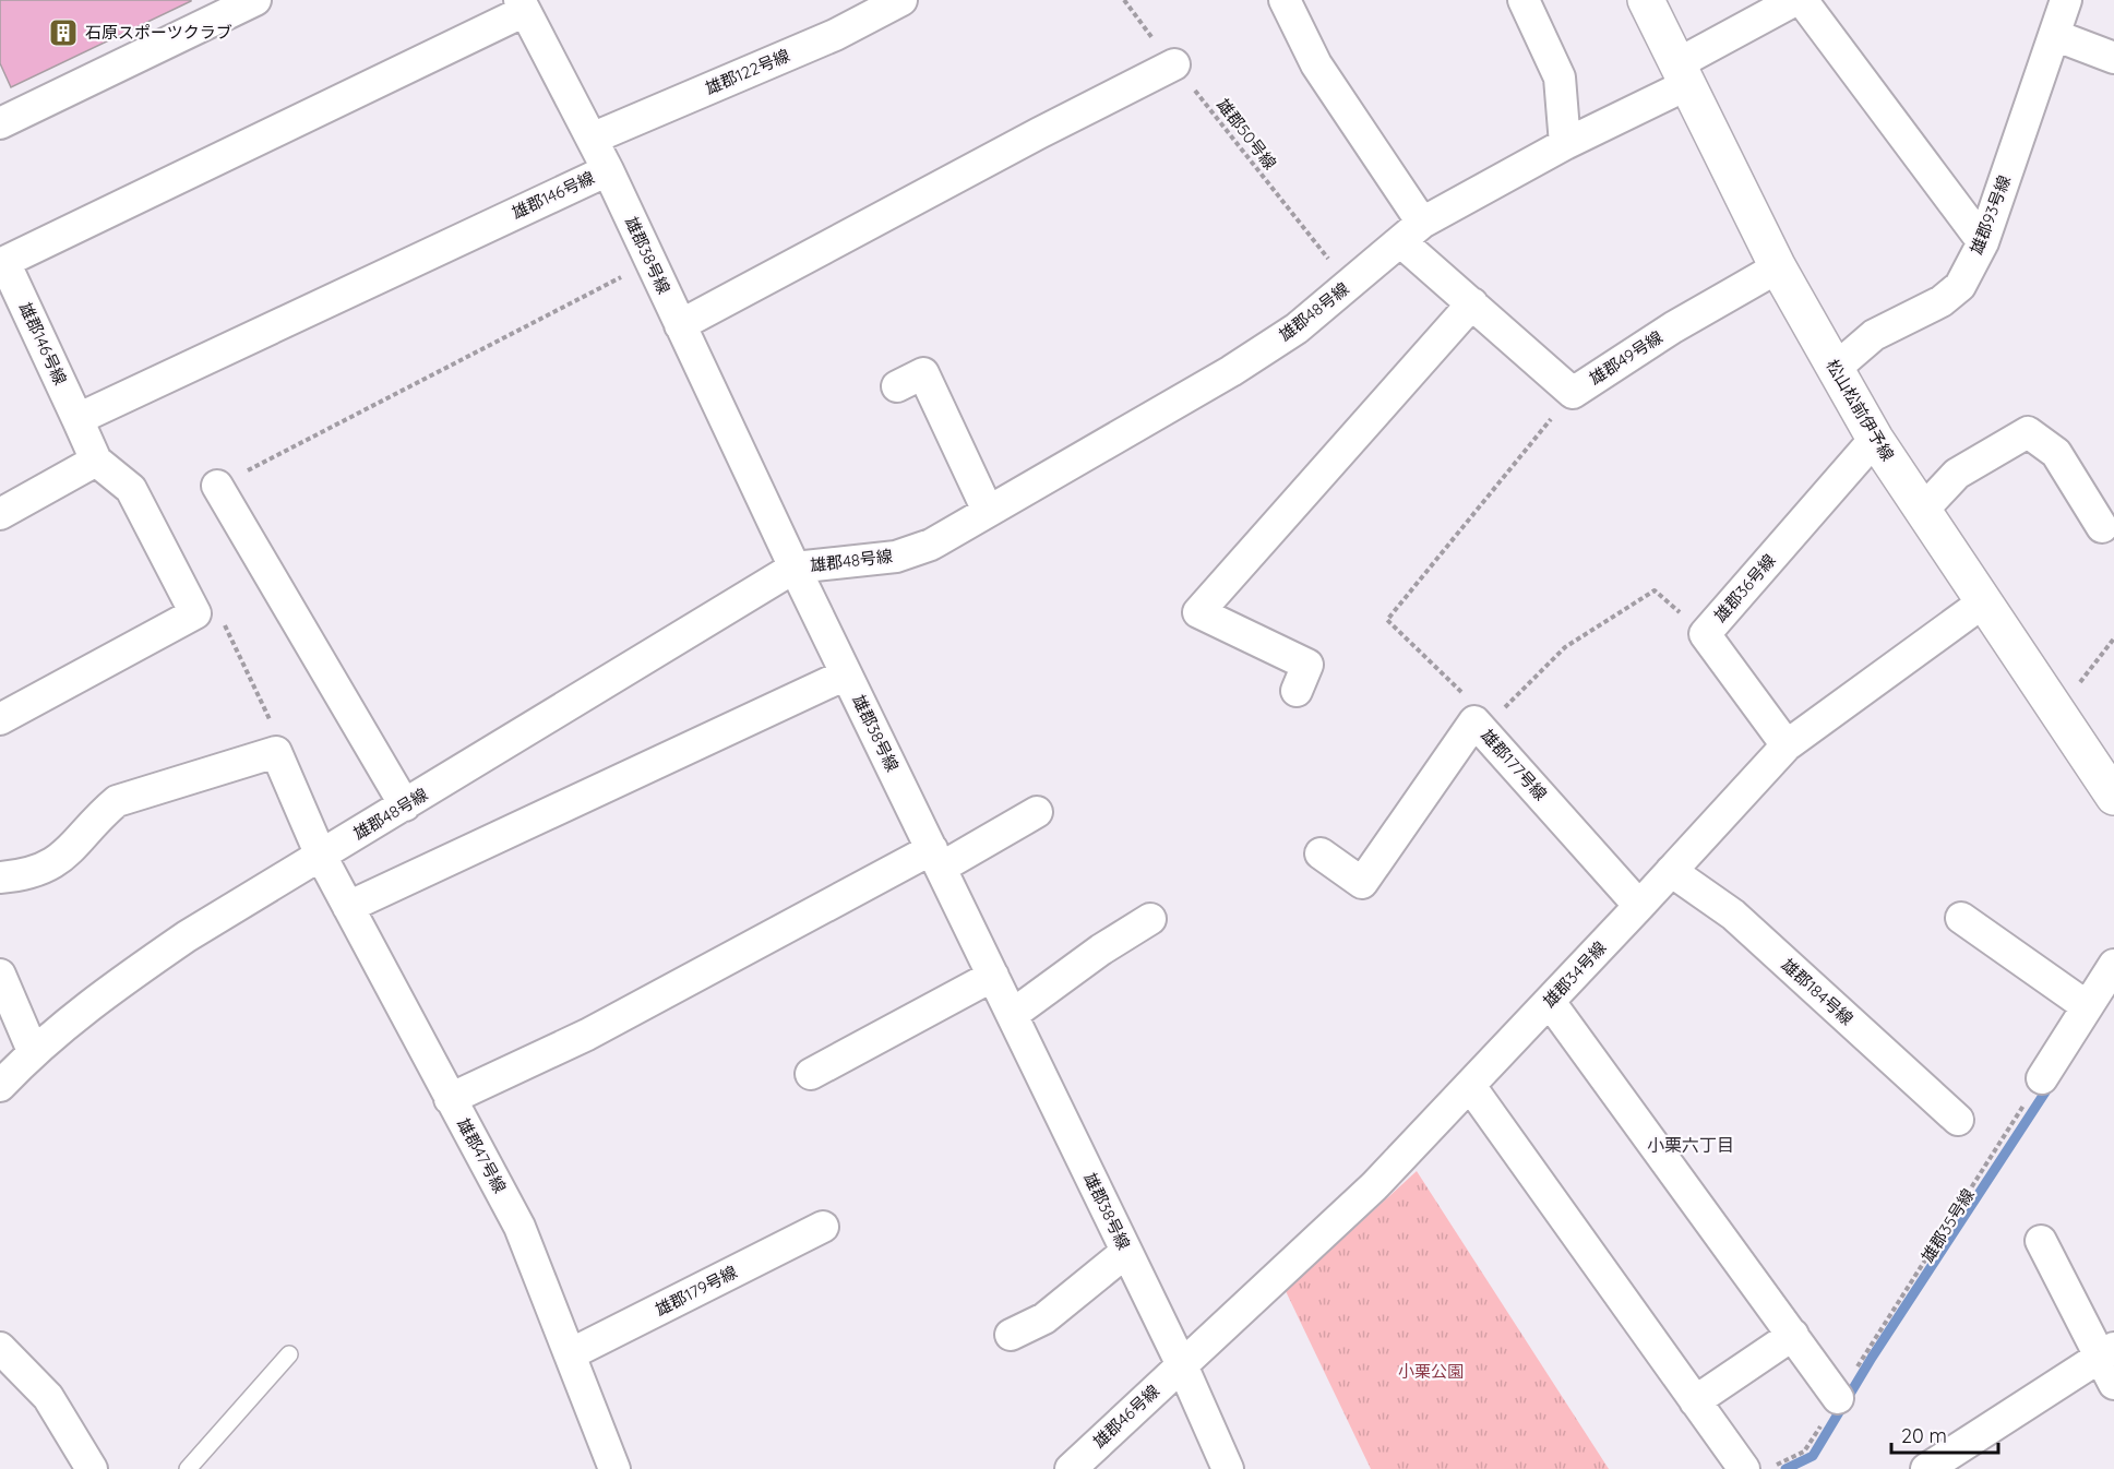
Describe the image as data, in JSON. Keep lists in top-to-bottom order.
{
  "streets": {
    "main road": ["松山松前伊予線"],
    "street": [
      "雄郡122号線",
      "雄郡146号線",
      "雄郡93号線",
      "雄郡38号線",
      "雄郡48号線",
      "雄郡49号線",
      "雄郡36号線",
      "雄郡177号線",
      "雄郡34号線",
      "雄郡184号線",
      "雄郡47号線",
      "雄郡179号線",
      "雄郡46号線"
    ],
    "path": ["雄郡50号線", "雄郡35号線"]
  },
  "crossings": [
    ["雄郡122号線", "雄郡38号線"],
    ["雄郡50号線", "雄郡48号線"],
    ["雄郡146号線", "雄郡38号線"],
    ["雄郡93号線", "松山松前伊予線"],
    ["雄郡38号線", "雄郡48号線"],
    ["雄郡38号線", "雄郡34号線"],
    ["雄郡38号線", "雄郡46号線"],
    ["雄郡48号線", "雄郡49号線"],
    ["雄郡48号線", "松山松前伊予線"],
    ["雄郡48号線", "雄郡47号線"],
    ["雄郡49号線", "松山松前伊予線"],
    ["松山松前伊予線", "雄郡36号線"],
    ["松山松前伊予線", "雄郡34号線"],
    ["雄郡36号線", "雄郡34号線"],
    ["雄郡177号線", "雄郡34号線"],
    ["雄郡34号線", "雄郡184号線"],
    ["雄郡34号線", "雄郡46号線"],
    ["雄郡47号線", "雄郡179号線"]
  ],
  "districts": ["小栗六丁目"],
  "parks": ["小栗公園"],
  "places": {
    "building": ["石原スポーツクラブ"]
  },
  "scale_bar": "20 m"
}
